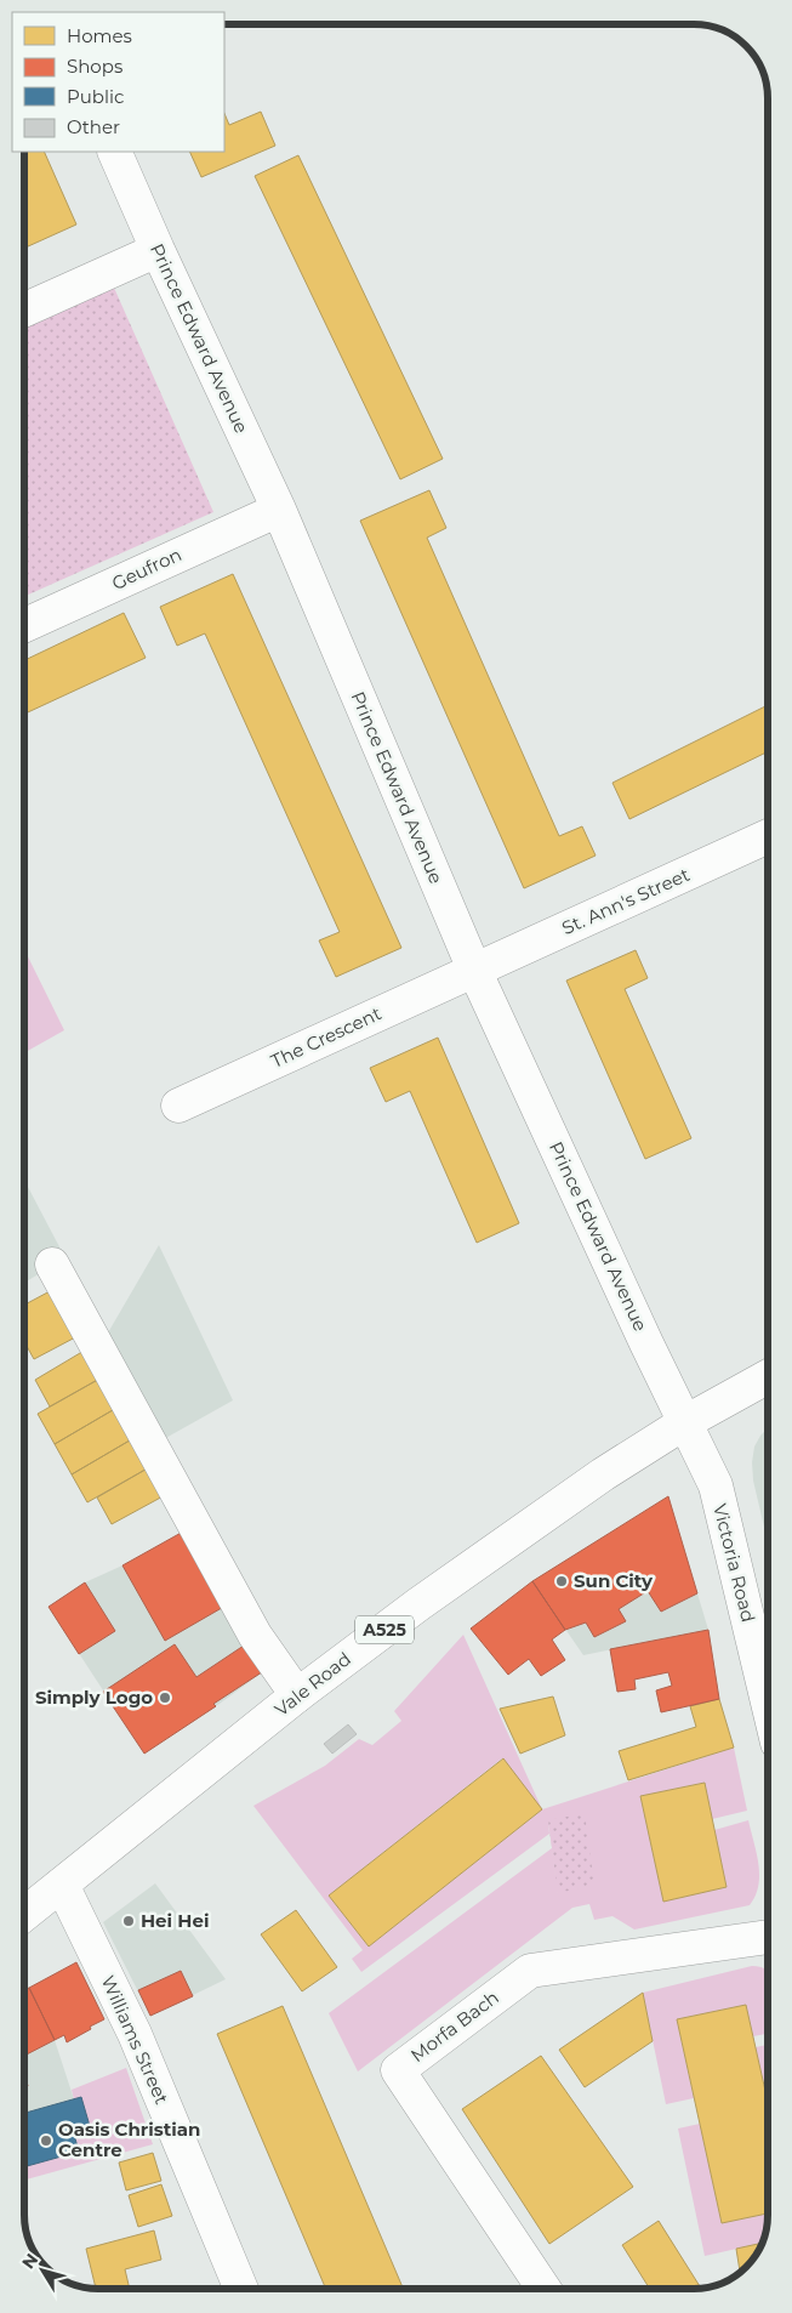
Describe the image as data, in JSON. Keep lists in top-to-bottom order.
{
  "streets": {
    "street": [
      "Prince Edward Avenue",
      "Geufron",
      "St. Ann's Street",
      "The Crescent",
      "Victoria Road",
      "A525",
      "Vale Road",
      "Morfa Bach",
      "Williams Street"
    ]
  },
  "crossings": [
    ["Prince Edward Avenue", "Geufron"],
    ["Prince Edward Avenue", "St. Ann's Street"],
    ["Prince Edward Avenue", "The Crescent"],
    ["Prince Edward Avenue", "Victoria Road"],
    ["Prince Edward Avenue", "Vale Road"],
    ["St. Ann's Street", "The Crescent"],
    ["Victoria Road", "Vale Road"],
    ["Vale Road", "Williams Street"]
  ],
  "places": [
    "Sun City",
    "Simply Logo",
    "Hei Hei",
    "Oasis Christian Centre"
  ],
  "legend": [
    "Homes",
    "Shops",
    "Public",
    "Other"
  ],
  "north": "top left"
}
